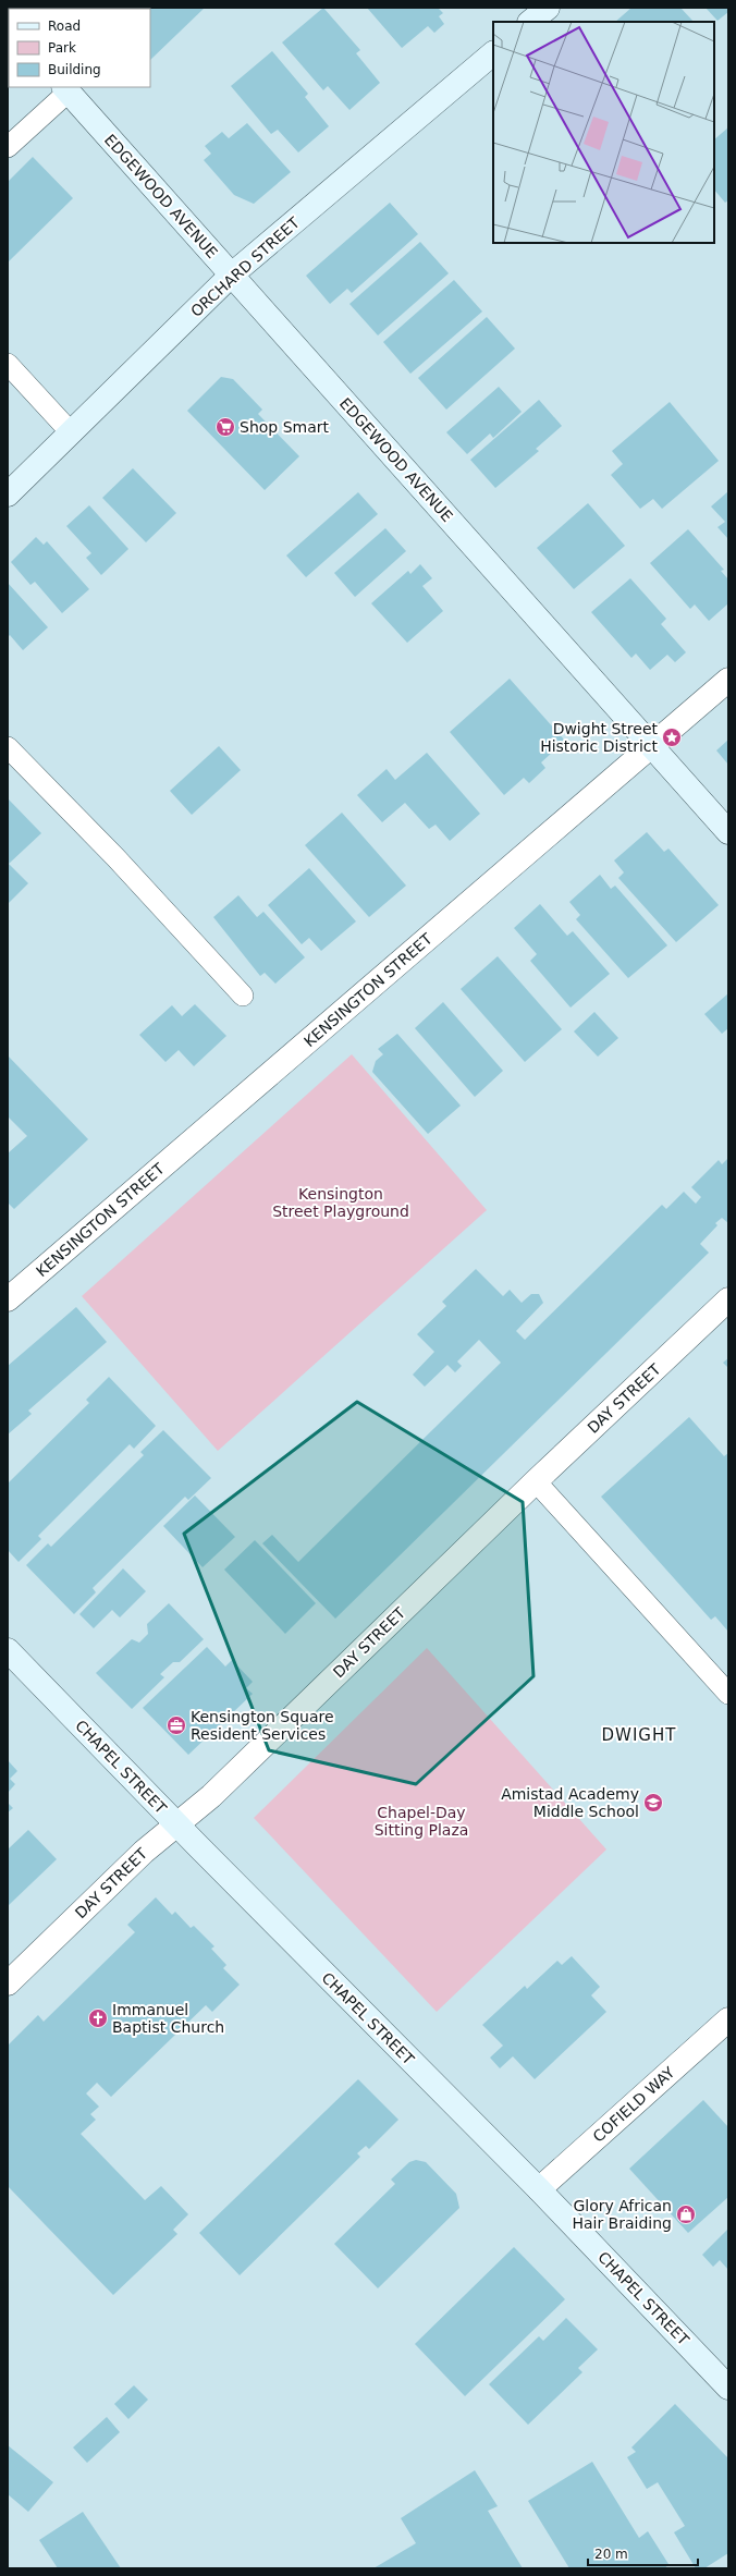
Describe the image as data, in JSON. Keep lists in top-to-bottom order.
{
  "streets": {
    "main road": ["EDGEWOOD AVENUE", "ORCHARD STREET", "CHAPEL STREET"],
    "street": ["KENSINGTON STREET", "DAY STREET", "COFIELD WAY"]
  },
  "crossings": [
    ["EDGEWOOD AVENUE", "ORCHARD STREET"],
    ["EDGEWOOD AVENUE", "KENSINGTON STREET"],
    ["DAY STREET", "CHAPEL STREET"],
    ["CHAPEL STREET", "COFIELD WAY"]
  ],
  "districts": ["DWIGHT"],
  "parks": ["Kensington Street Playground", "Chapel-Day Sitting Plaza"],
  "places": {
    "supermarket": ["Shop Smart"],
    "place": ["Dwight Street Historic District"],
    "office": ["Kensington Square Resident Services"],
    "school or university": ["Amistad Academy Middle School"],
    "church": ["Immanuel Baptist Church"],
    "shop": ["Glory African Hair Braiding"]
  },
  "legend": ["Road", "Park", "Building"],
  "scale_bar": "20 m"
}
